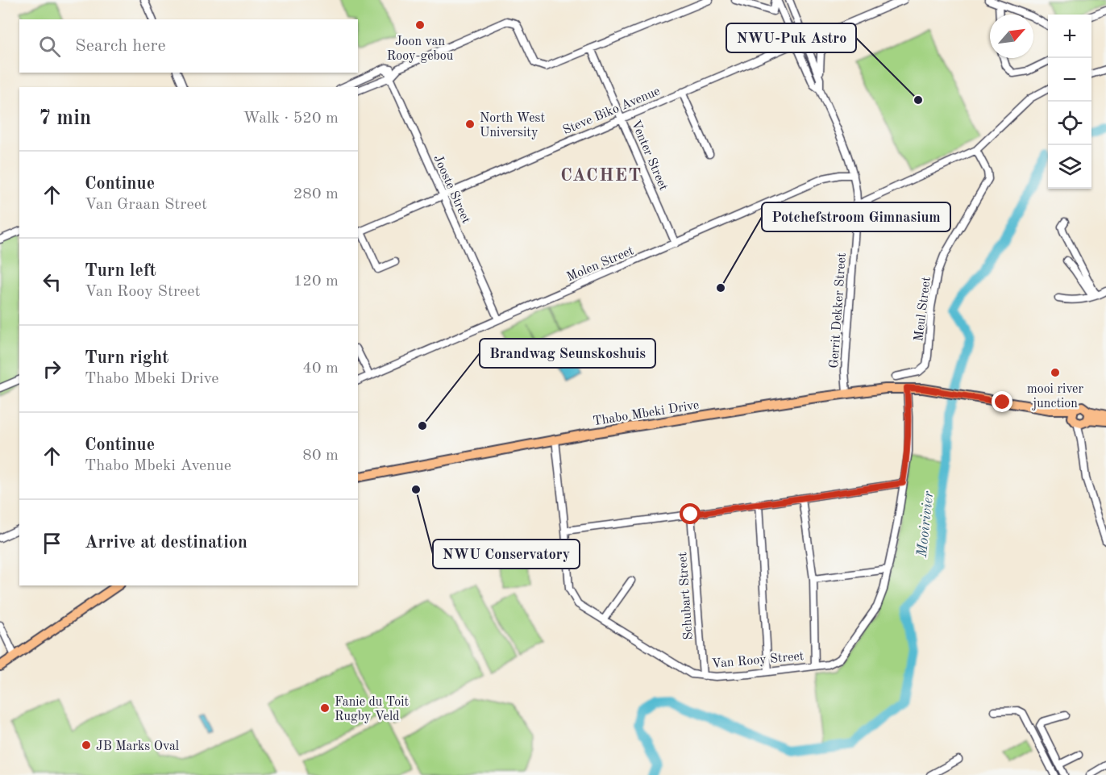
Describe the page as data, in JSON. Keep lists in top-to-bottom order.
{
  "streets": {
    "main road": ["Thabo Mbeki Drive"],
    "street": [
      "Steve Biko Avenue",
      "Venter Street",
      "Jooste Street",
      "Molen Street",
      "Meul Street",
      "Gerrit Dekker Street",
      "Schubart Street",
      "Van Rooy Street"
    ]
  },
  "crossings": [
    ["Steve Biko Avenue", "Venter Street"],
    ["Steve Biko Avenue", "Jooste Street"],
    ["Steve Biko Avenue", "Gerrit Dekker Street"],
    ["Venter Street", "Molen Street"],
    ["Jooste Street", "Molen Street"],
    ["Molen Street", "Gerrit Dekker Street"],
    ["Gerrit Dekker Street", "Thabo Mbeki Drive"],
    ["Thabo Mbeki Drive", "Van Rooy Street"],
    ["Schubart Street", "Van Rooy Street"]
  ],
  "districts": ["CACHET"],
  "water": ["Mooirivier"],
  "places": [
    "Joon van Rooy-gebou",
    "NWU-Puk Astro",
    "North West University",
    "Potchefstroom Gimnasium",
    "mooi river junction",
    "Brandwag Seunskoshuis",
    "NWU Conservatory",
    "Fanie du Toit Rugby Veld",
    "JB Marks Oval"
  ],
  "north": "top right",
  "page": {
    "map_buttons": ["+", "−"],
    "search": "Search here",
    "heading": ["7 min", "Walk · 520 m"],
    "list": [
      ["Continue", "Van Graan Street", "280 m"],
      ["Turn left", "Van Rooy Street", "120 m"],
      ["Turn right", "Thabo Mbeki Drive", "40 m"],
      ["Continue", "Thabo Mbeki Avenue", "80 m"],
      "Arrive at destination"
    ]
  }
}
